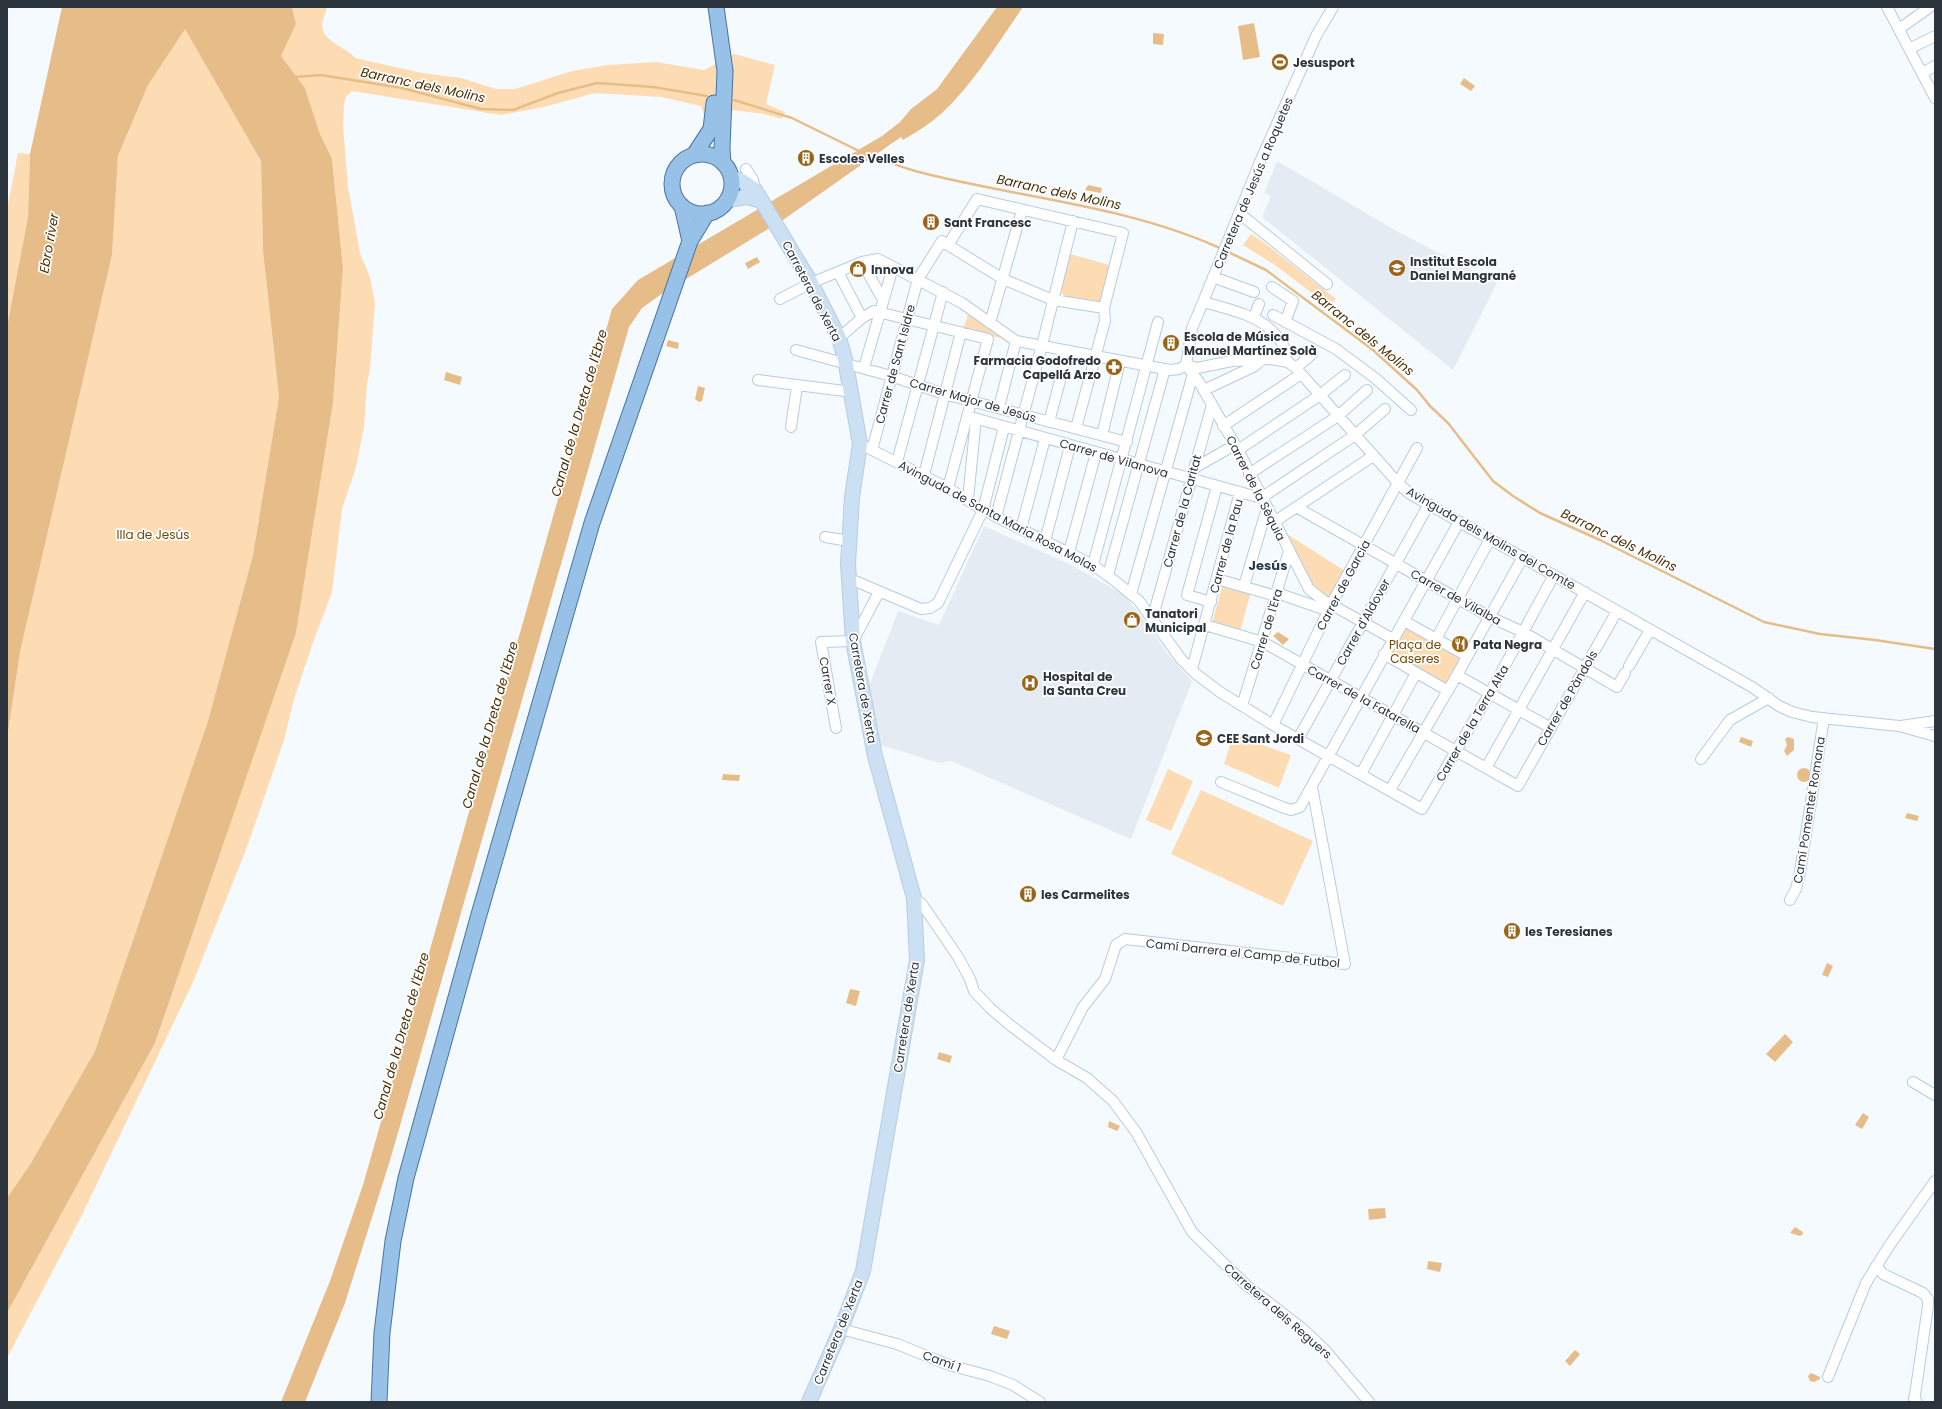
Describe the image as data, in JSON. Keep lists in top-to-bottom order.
{
  "streets": {
    "main road": ["Carretera de Xerta"],
    "street": [
      "Carretera de Jesús a Roquetes",
      "Carrer de Sant Isidre",
      "Carrer Major de Jesús",
      "Carrer de Vilanova",
      "Carrer de la Sèquia",
      "Carrer de la Caritat",
      "Avinguda de Santa Maria Rosa Molas",
      "Avinguda dels Molins del Comte",
      "Carrer de la Pau",
      "Carrer de Garcia",
      "Carrer de Vilalba",
      "Carrer d'Aldover",
      "Carrer de l'Era",
      "Carrer X",
      "Carrer de Pàndols",
      "Carrer de la Fatarella",
      "Carrer de la Terra Alta",
      "Camí Pomentet Romana",
      "Camí Darrera el Camp de Futbol",
      "Carretera dels Reguers",
      "Camí 1"
    ]
  },
  "crossings": [
    ["Carretera de Jesús a Roquetes", "Carrer de la Sèquia"],
    ["Carretera de Jesús a Roquetes", "Avinguda dels Molins del Comte"],
    ["Carretera de Xerta", "Carrer de Sant Isidre"],
    ["Carretera de Xerta", "Carrer Major de Jesús"],
    ["Carretera de Xerta", "Avinguda de Santa Maria Rosa Molas"],
    ["Carretera de Xerta", "Carrer X"],
    ["Carretera de Xerta", "Carretera dels Reguers"],
    ["Carretera de Xerta", "Camí 1"],
    ["Carrer de Sant Isidre", "Carrer Major de Jesús"],
    ["Carrer de Sant Isidre", "Avinguda de Santa Maria Rosa Molas"],
    ["Carrer de Vilanova", "Carrer de la Sèquia"],
    ["Carrer de Vilanova", "Carrer de la Caritat"],
    ["Carrer de Vilanova", "Carrer de la Pau"],
    ["Carrer de la Sèquia", "Carrer de la Caritat"],
    ["Carrer de la Sèquia", "Avinguda dels Molins del Comte"],
    ["Carrer de la Sèquia", "Carrer de Garcia"],
    ["Carrer de la Sèquia", "Carrer de l'Era"],
    ["Carrer de la Caritat", "Avinguda de Santa Maria Rosa Molas"],
    ["Avinguda de Santa Maria Rosa Molas", "Carrer de la Pau"],
    ["Avinguda de Santa Maria Rosa Molas", "Carrer de Garcia"],
    ["Avinguda de Santa Maria Rosa Molas", "Carrer d'Aldover"],
    ["Avinguda de Santa Maria Rosa Molas", "Carrer de l'Era"],
    ["Avinguda de Santa Maria Rosa Molas", "Carrer de la Terra Alta"],
    ["Avinguda dels Molins del Comte", "Carrer de Garcia"],
    ["Avinguda dels Molins del Comte", "Carrer de Vilalba"],
    ["Avinguda dels Molins del Comte", "Carrer d'Aldover"],
    ["Avinguda dels Molins del Comte", "Carrer de Pàndols"],
    ["Avinguda dels Molins del Comte", "Carrer de la Terra Alta"],
    ["Avinguda dels Molins del Comte", "Camí Pomentet Romana"],
    ["Carrer de la Pau", "Carrer de la Fatarella"],
    ["Carrer de Garcia", "Carrer de Vilalba"],
    ["Carrer de Garcia", "Carrer de la Fatarella"],
    ["Carrer de Vilalba", "Carrer d'Aldover"],
    ["Carrer de Vilalba", "Carrer de Pàndols"],
    ["Carrer de Vilalba", "Carrer de la Terra Alta"],
    ["Carrer d'Aldover", "Carrer de la Fatarella"],
    ["Carrer de l'Era", "Carrer de la Fatarella"],
    ["Carrer de Pàndols", "Carrer de la Fatarella"],
    ["Carrer de la Fatarella", "Carrer de la Terra Alta"],
    ["Camí Darrera el Camp de Futbol", "Carretera dels Reguers"]
  ],
  "districts": ["Jesús"],
  "water": ["Barranc dels Molins", "Ebro river", "Canal de la Dreta de l'Ebre"],
  "parks": ["Illa de Jesús", "Plaça de Caseres"],
  "places": {
    "sports": ["Jesusport"],
    "building": [
      "Escoles Velles",
      "Sant Francesc",
      "Escola de Música Manuel Martínez Solà",
      "les Carmelites",
      "les Teresianes"
    ],
    "school or university": ["Institut Escola Daniel Mangrané", "CEE Sant Jordi"],
    "shop": ["Innova", "Tanatori Municipal"],
    "pharmacy": ["Farmacia Godofredo Capellá Arzo"],
    "restaurant": ["Pata Negra"],
    "hospital": ["Hospital de la Santa Creu"]
  }
}
